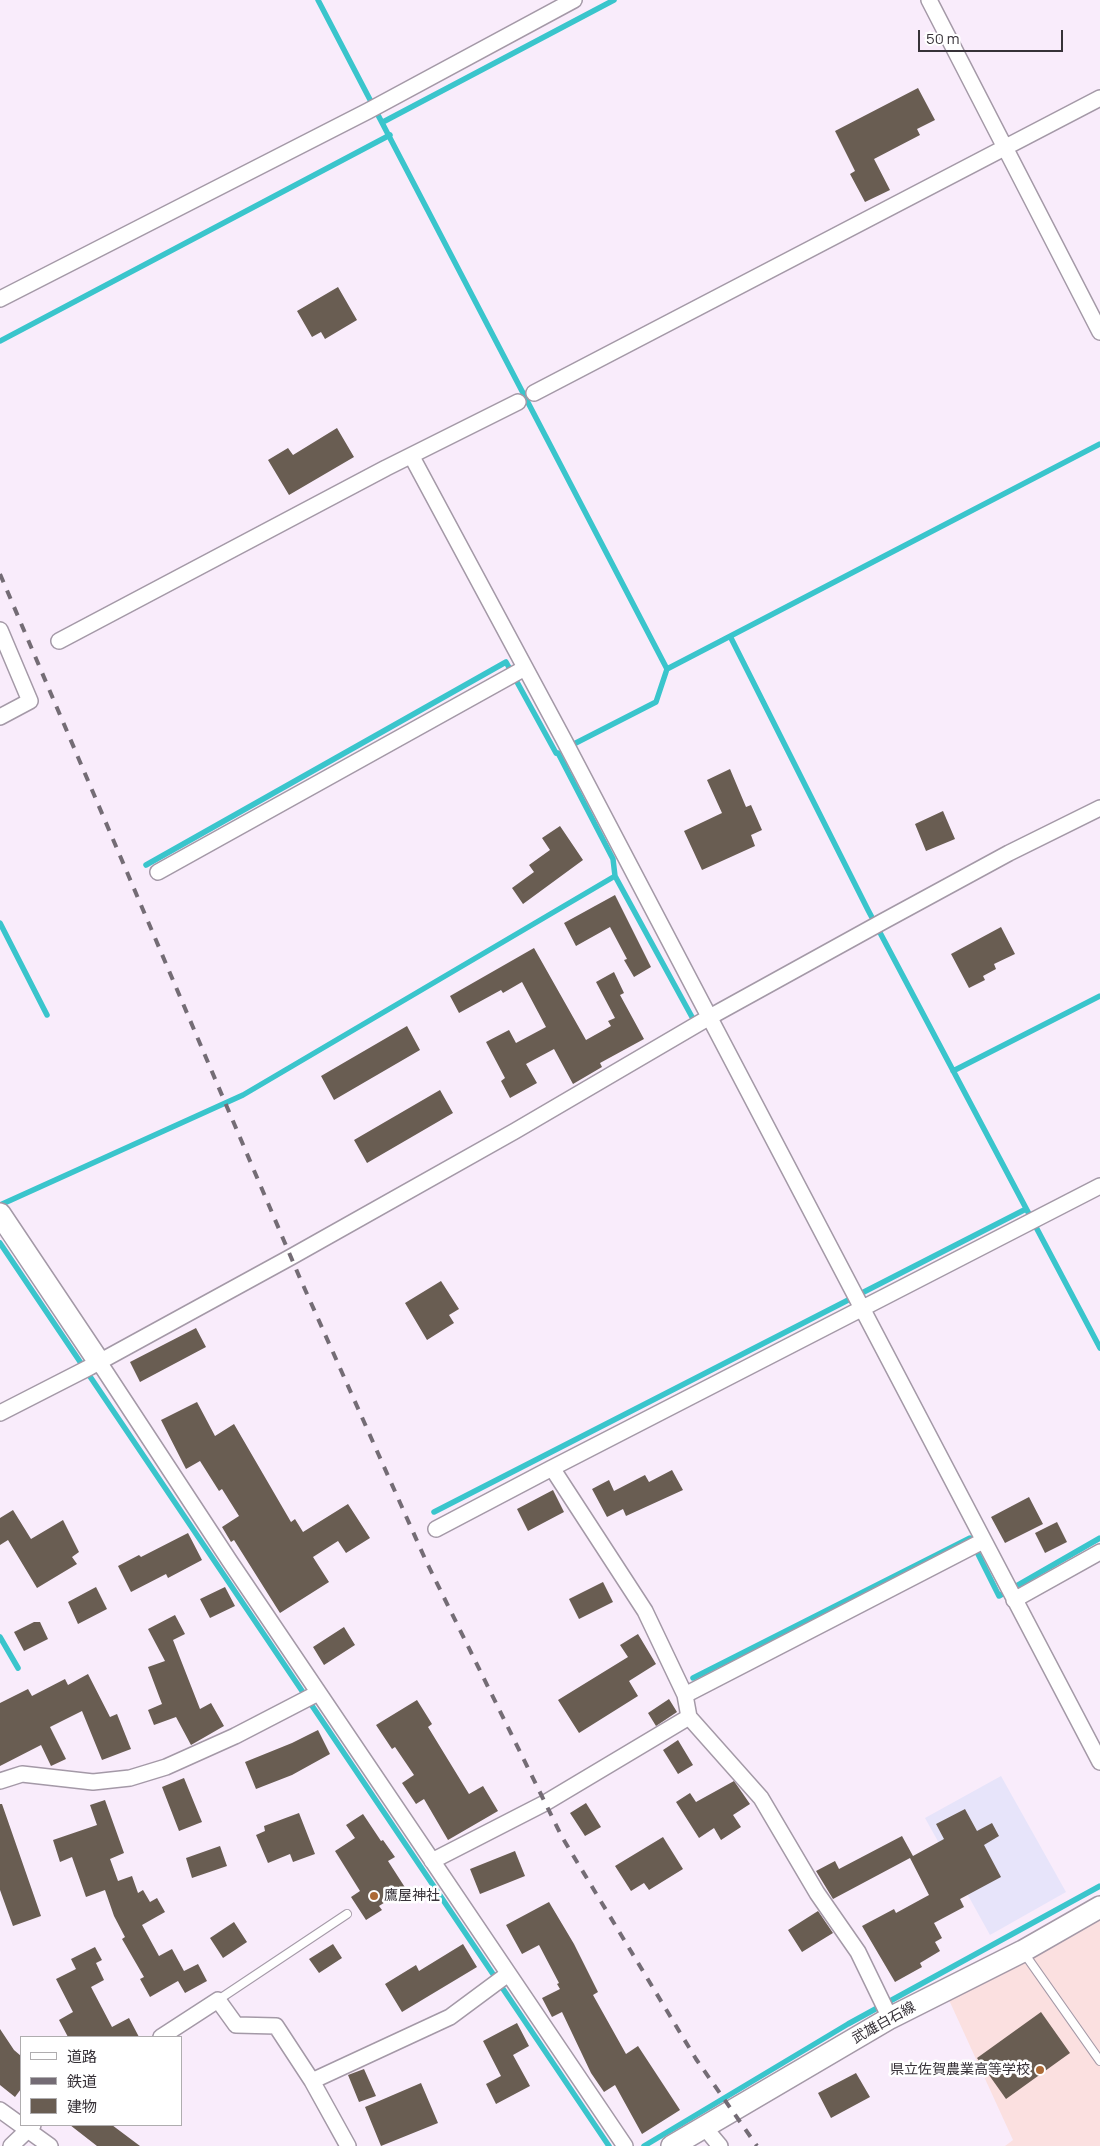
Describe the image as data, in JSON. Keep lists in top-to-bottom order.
{
  "streets": {
    "main road": ["武雄白石線"]
  },
  "places": ["鷹屋神社", "県立佐賀農業高等学校"],
  "legend": ["道路", "鉄道", "建物"],
  "scale_bar": "50 m"
}
